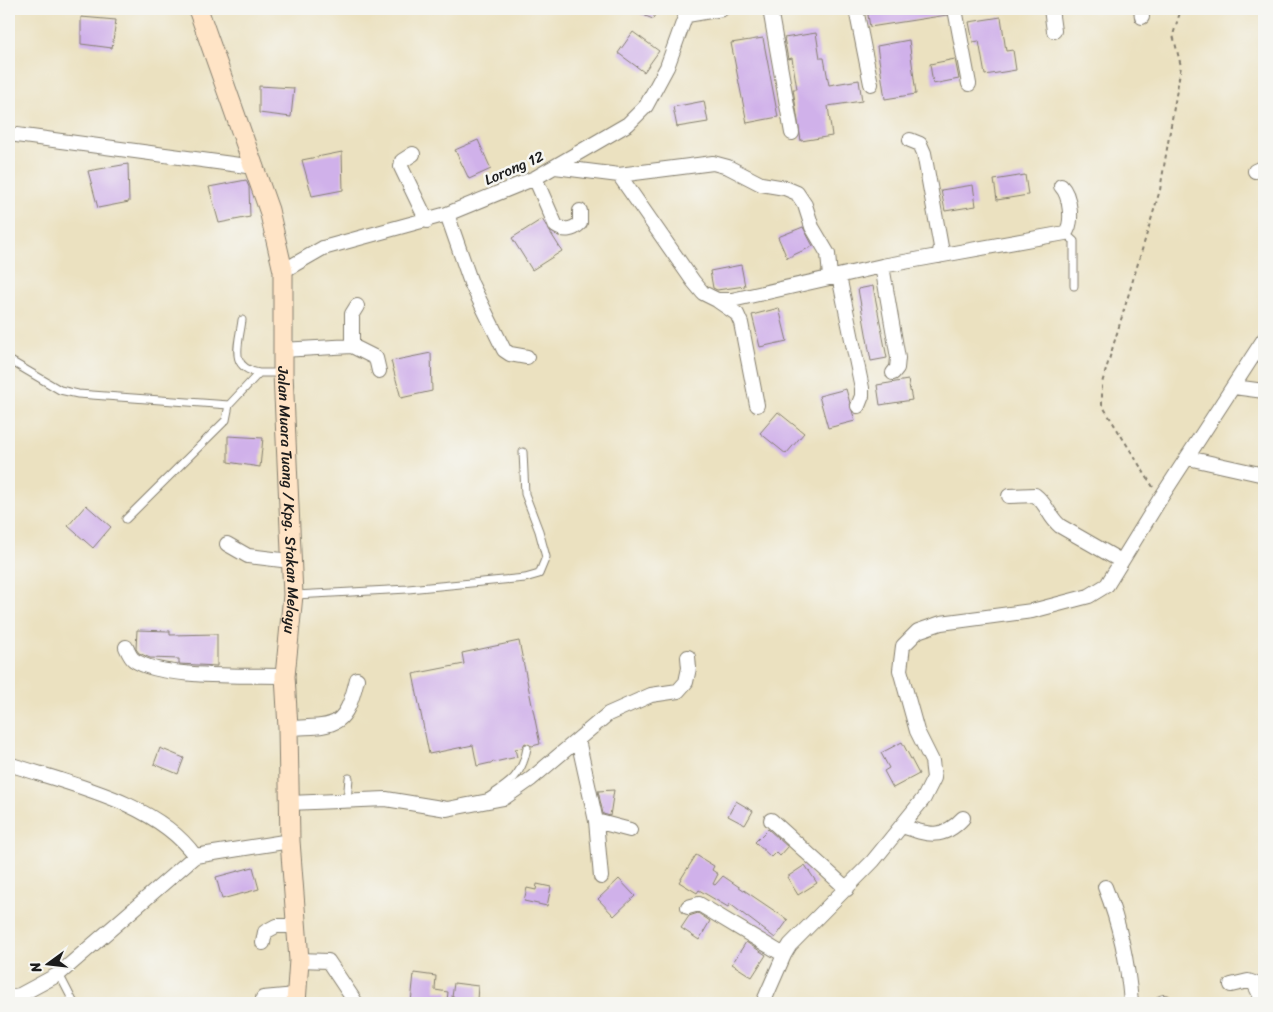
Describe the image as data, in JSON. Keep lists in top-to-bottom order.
{
  "streets": {
    "main road": ["Jalan Muara Tuang / Kpg. Stakan Melayu"],
    "street": ["Lorong 12"]
  },
  "crossings": [
    ["Lorong 12", "Jalan Muara Tuang / Kpg. Stakan Melayu"]
  ],
  "north": "left"
}
